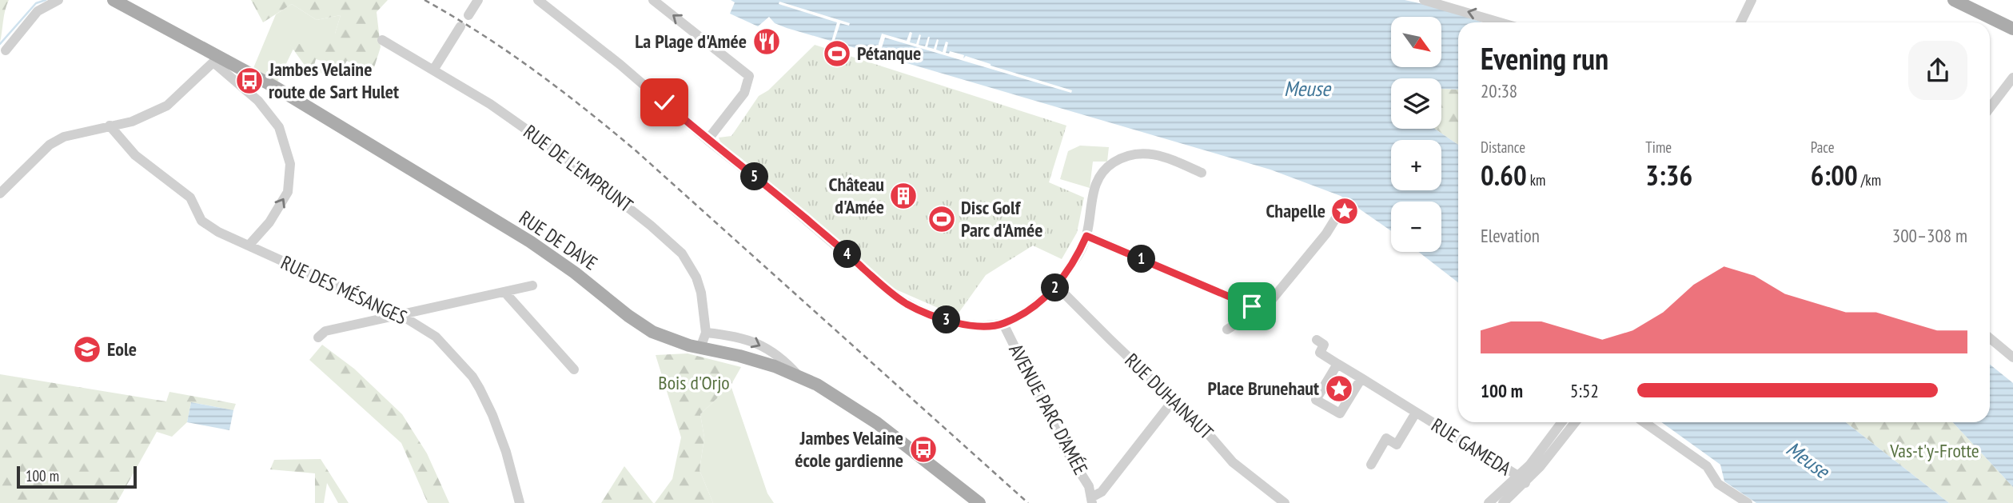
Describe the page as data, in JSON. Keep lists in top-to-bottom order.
{
  "streets": {
    "main road": ["RUE DE DAVE"],
    "street": [
      "RUE DE L'EMPRUNT",
      "RUE DES MÉSANGES",
      "RUE DUHAINAUT",
      "AVENUE PARC D'AMÉE",
      "RUE GAMEDA"
    ]
  },
  "crossings": [
    ["RUE DE L'EMPRUNT", "RUE DE DAVE"]
  ],
  "water": ["Meuse"],
  "parks": ["Bois d'Orjo", "Vas-t'y-Frotte"],
  "places": {
    "restaurant": ["La Plage d'Amée"],
    "sports": ["Pétanque", "Disc Golf Parc d'Amée"],
    "bus stop": ["Jambes Velaine route de Sart Hulet", "Jambes Velaine école gardienne"],
    "building": ["Château d'Amée"],
    "place": ["Chapelle", "Place Brunehaut"],
    "school or university": ["Eole"]
  },
  "scale_bar": "100 m",
  "north": "bottom right",
  "page": {
    "map_buttons": ["+", "−"],
    "heading": ["Evening run", "20:38"],
    "stats": [
      ["Distance", "0.60 km"],
      ["Time", "3:36"],
      ["Pace", "6:00 /km"]
    ],
    "pins": [
      "5",
      "4",
      "1",
      "2",
      "3"
    ],
    "chart": ["Elevation", "300–308 m"],
    "list": [
      {
        "name": "100 m",
        "note": "5:52"
      }
    ],
    "scale": "100 m"
  }
}
